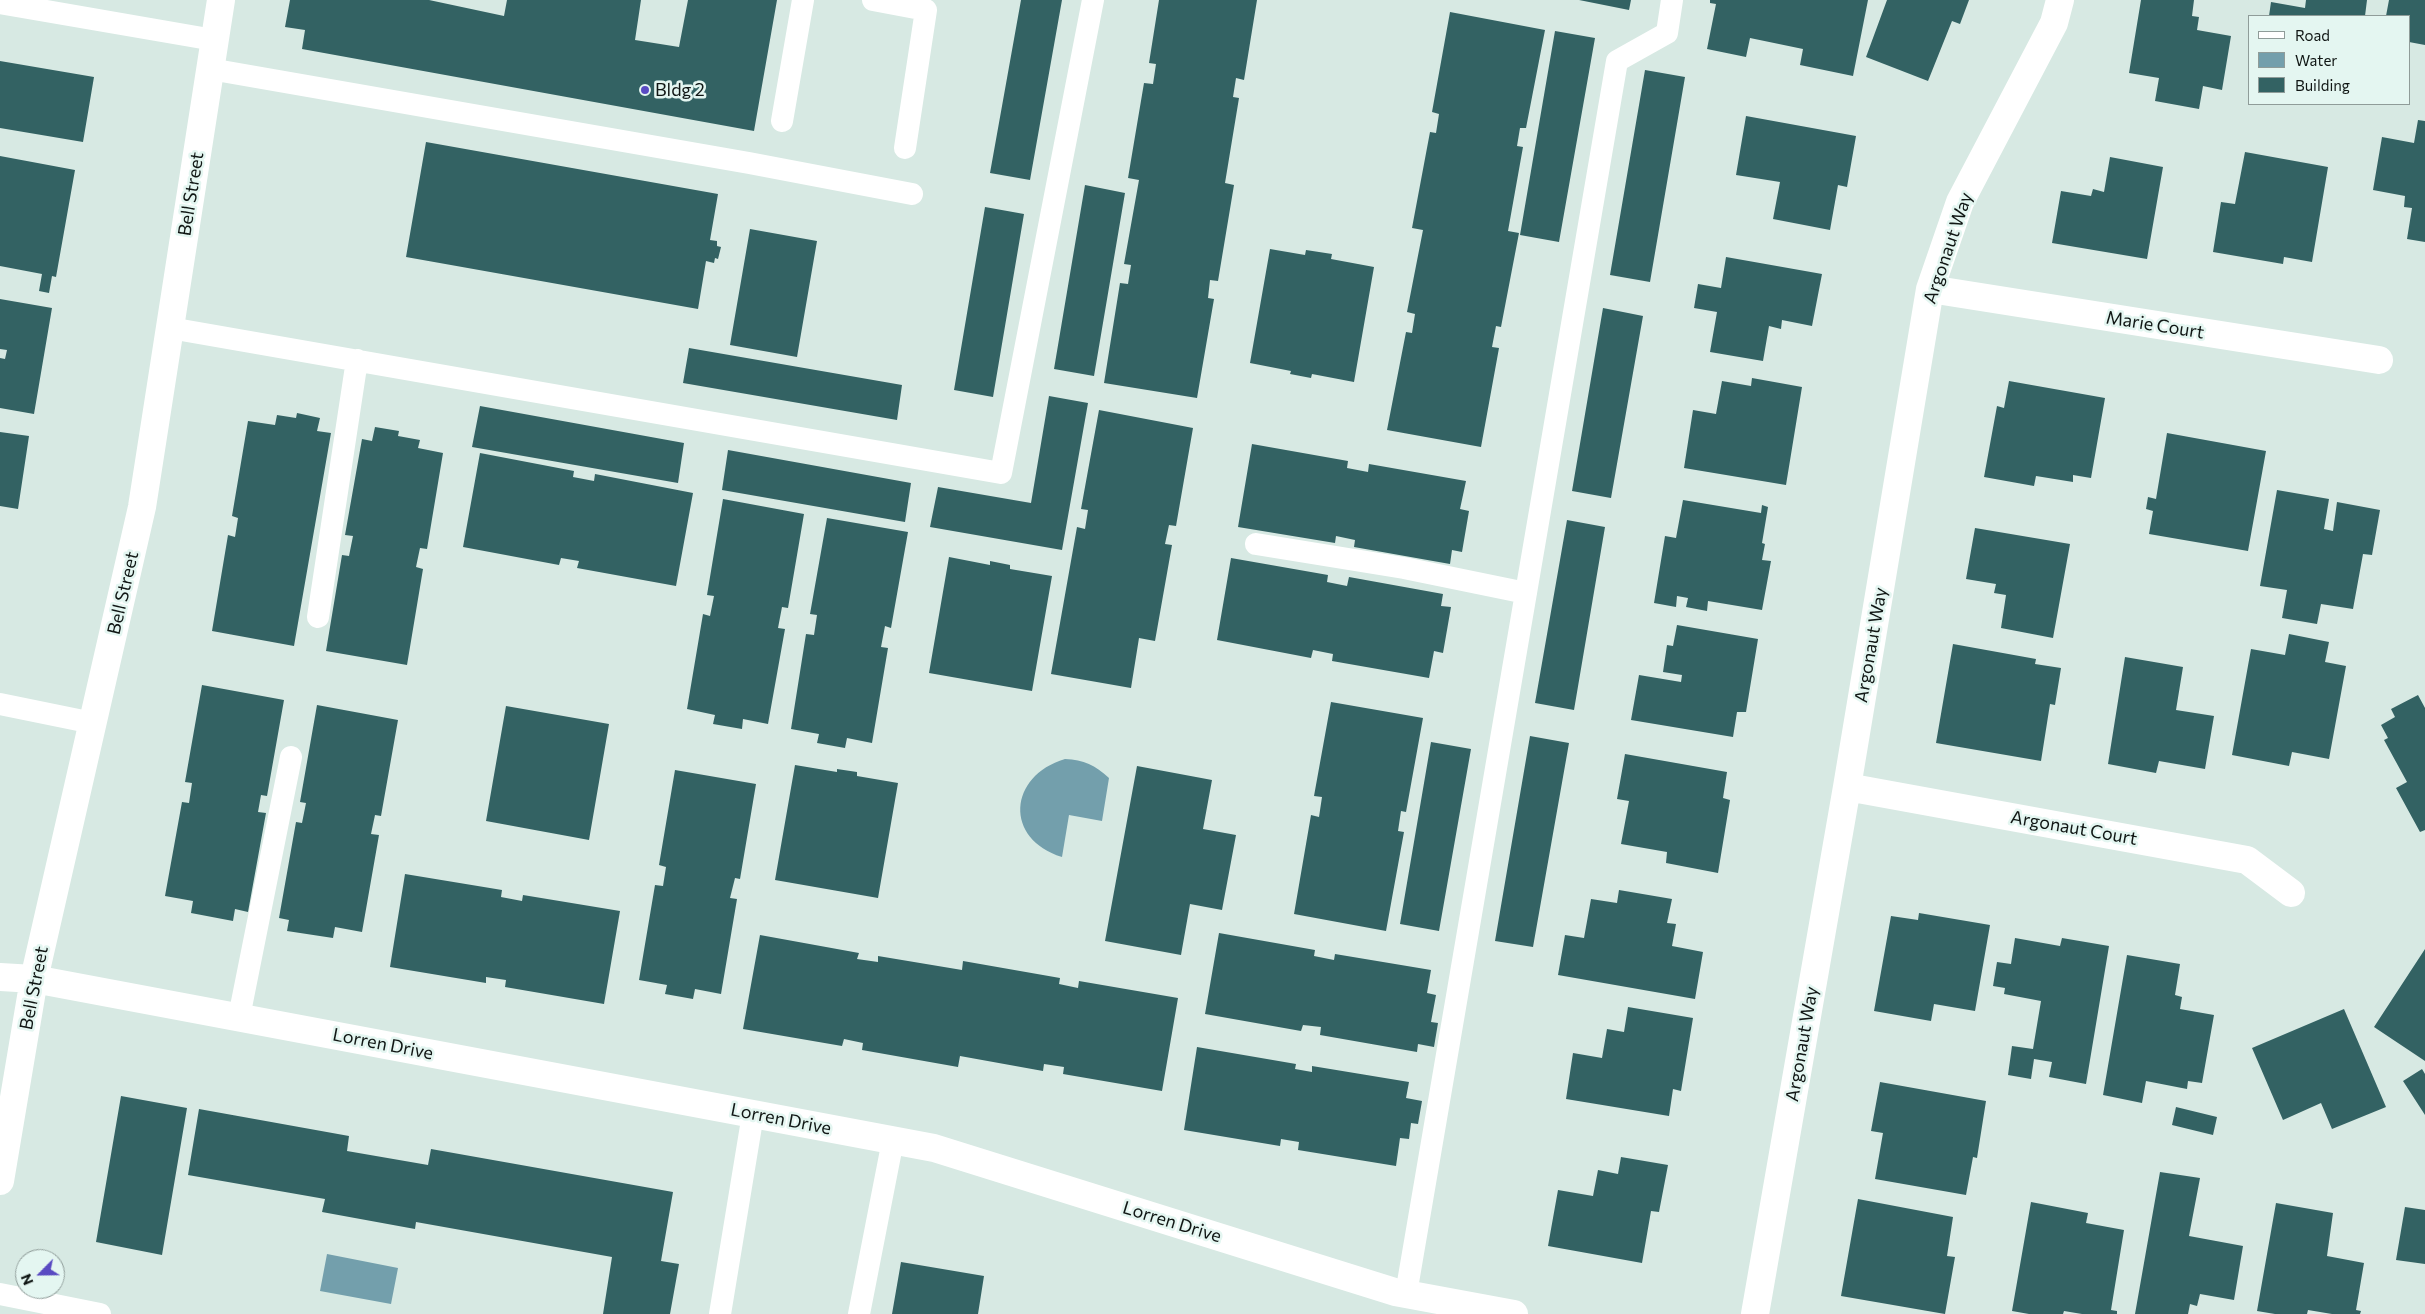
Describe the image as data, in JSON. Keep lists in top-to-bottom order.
{
  "streets": {
    "street": [
      "Bell Street",
      "Argonaut Way",
      "Marie Court",
      "Argonaut Court",
      "Lorren Drive"
    ]
  },
  "crossings": [
    ["Bell Street", "Lorren Drive"],
    ["Argonaut Way", "Marie Court"],
    ["Argonaut Way", "Argonaut Court"]
  ],
  "places": ["Bldg 2"],
  "legend": ["Road", "Water", "Building"],
  "north": "bottom left"
}
